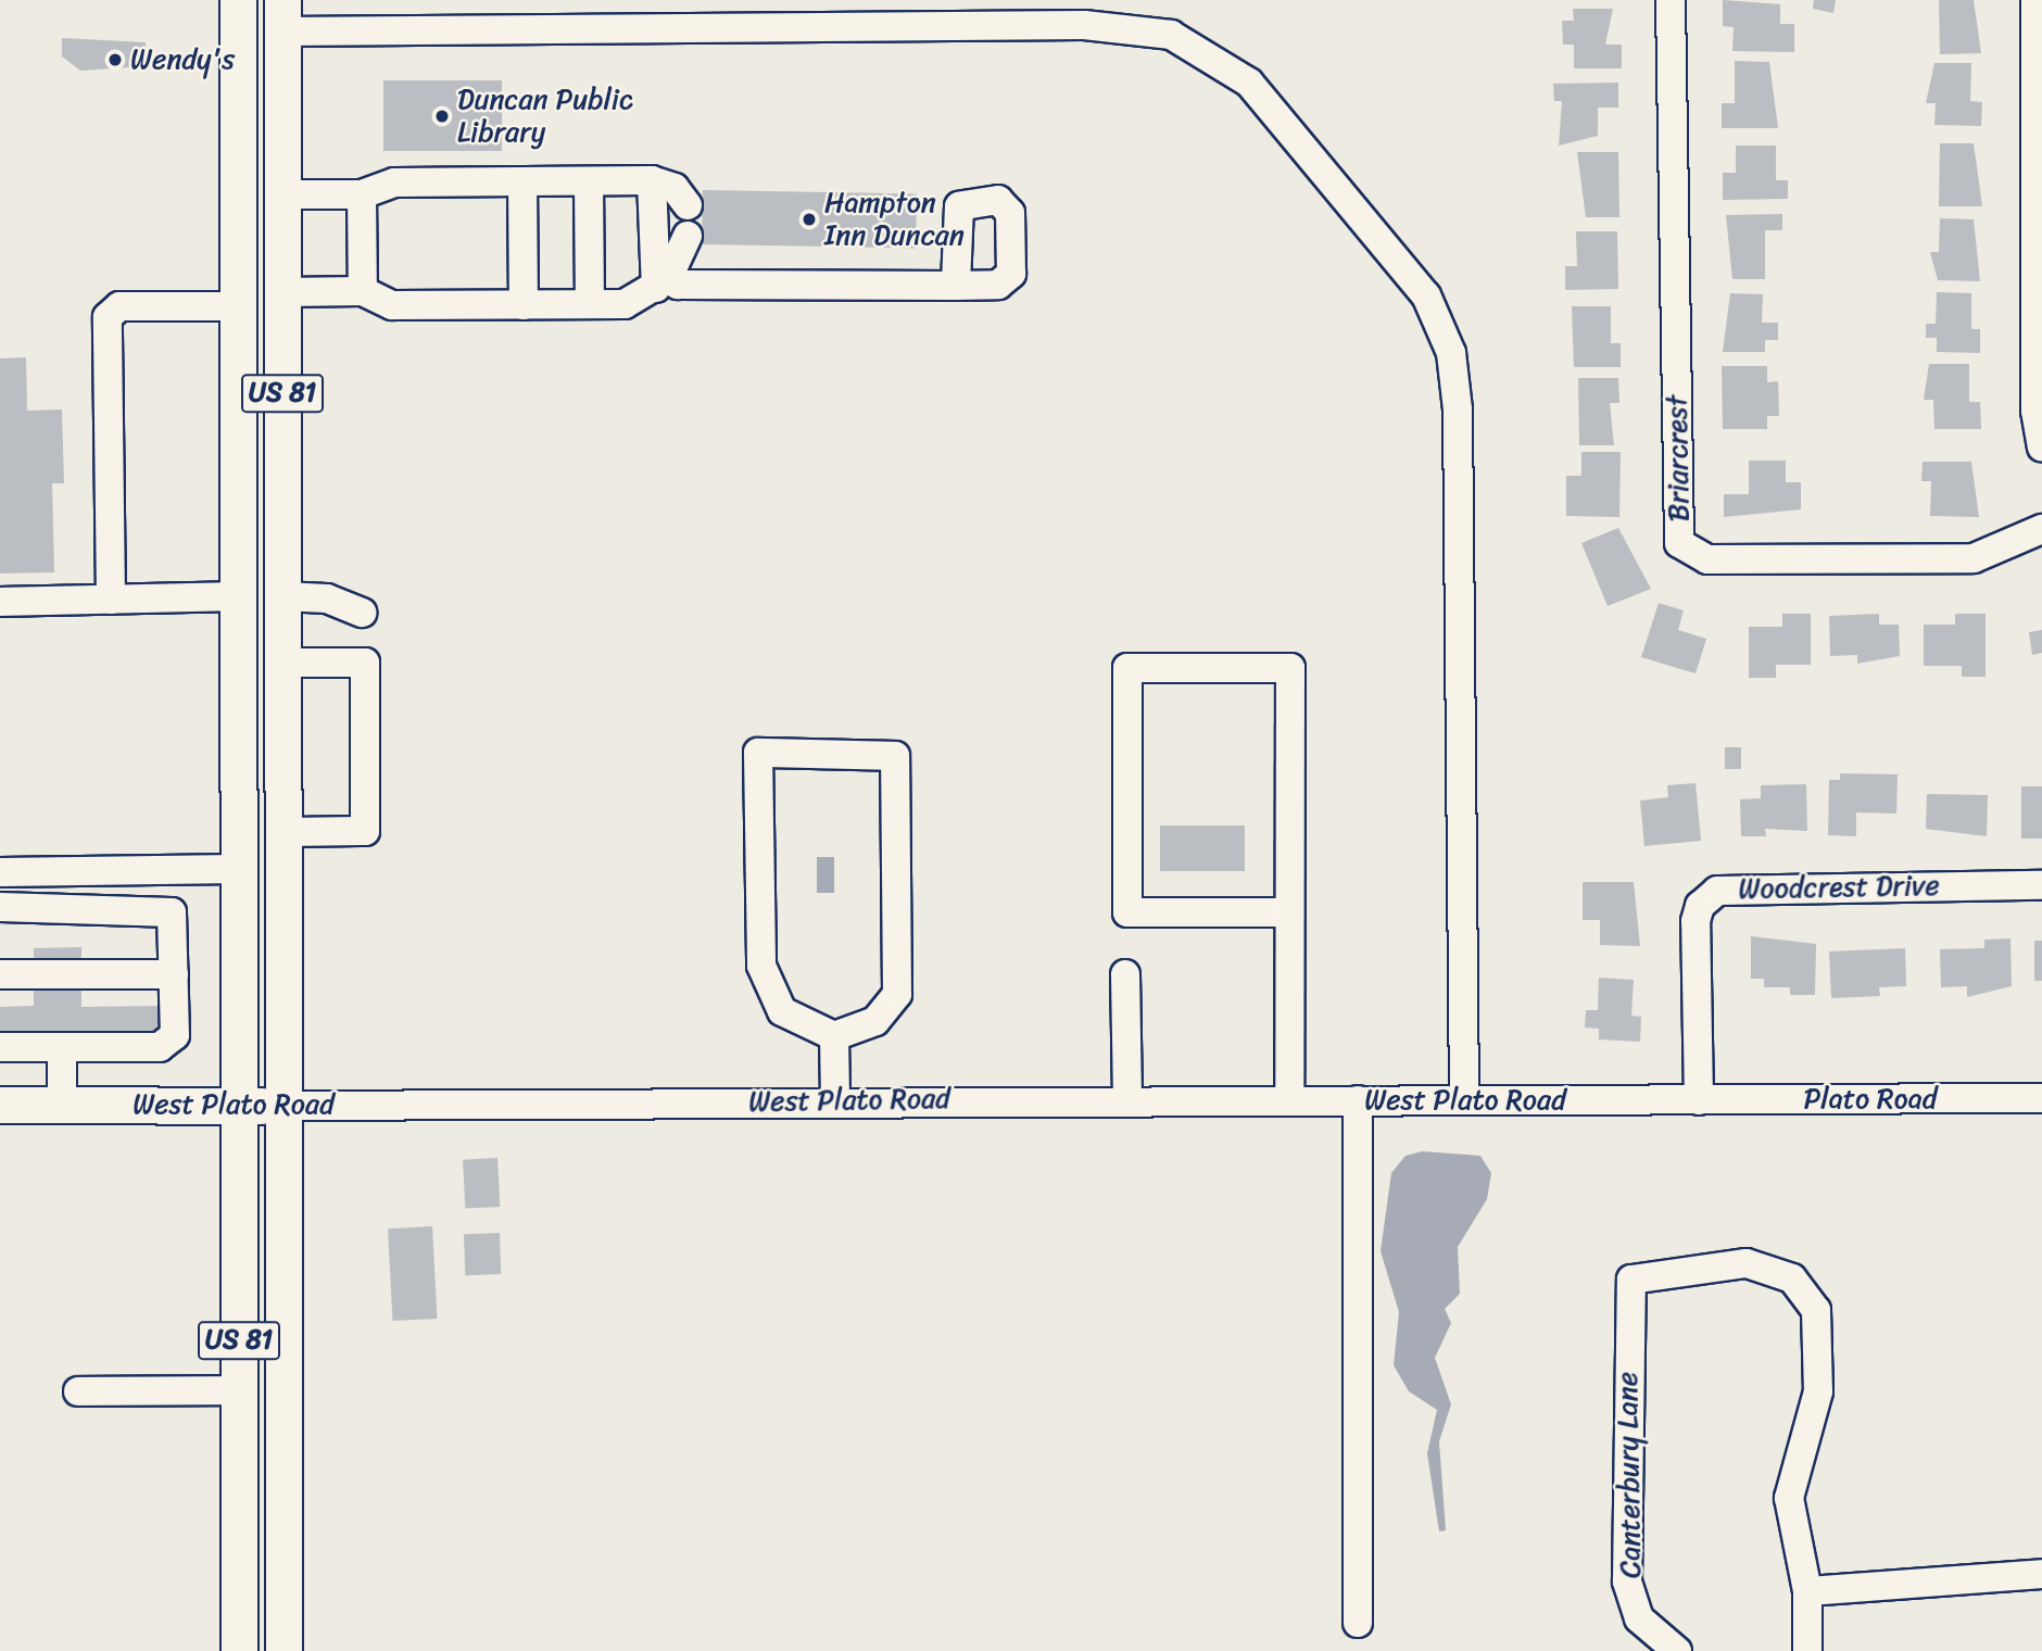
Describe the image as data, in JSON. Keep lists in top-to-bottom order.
{
  "streets": {
    "main road": ["US 81", "West Plato Road"],
    "street": [
      "Briarcrest",
      "Woodcrest Drive",
      "Plato Road",
      "Canterbury Lane"
    ]
  },
  "crossings": [
    ["US 81", "West Plato Road"],
    ["Woodcrest Drive", "Plato Road"],
    ["Woodcrest Drive", "West Plato Road"],
    ["Plato Road", "West Plato Road"]
  ],
  "places": ["Wendy's", "Duncan Public Library", "Hampton Inn Duncan"]
}
